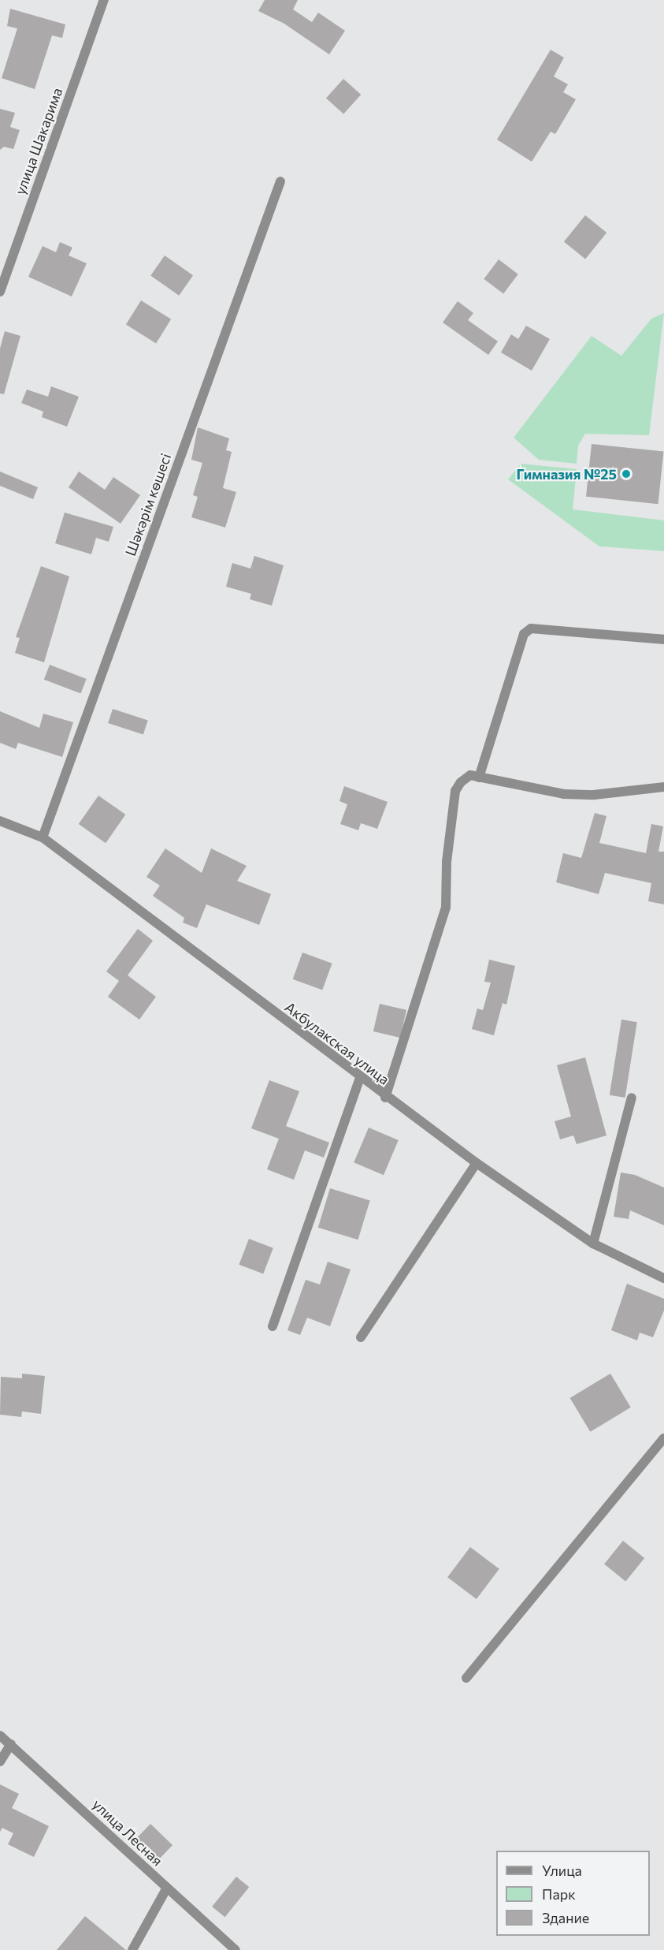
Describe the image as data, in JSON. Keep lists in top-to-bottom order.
{
  "streets": {
    "street": [
      "улица Шакарима",
      "Шәкәрім көшесі",
      "Акбулакская улица",
      "улица Лесная"
    ]
  },
  "crossings": [
    ["Шәкәрім көшесі", "Акбулакская улица"]
  ],
  "places": ["Гимназия №25"],
  "legend": ["Улица", "Парк", "Здание"]
}
